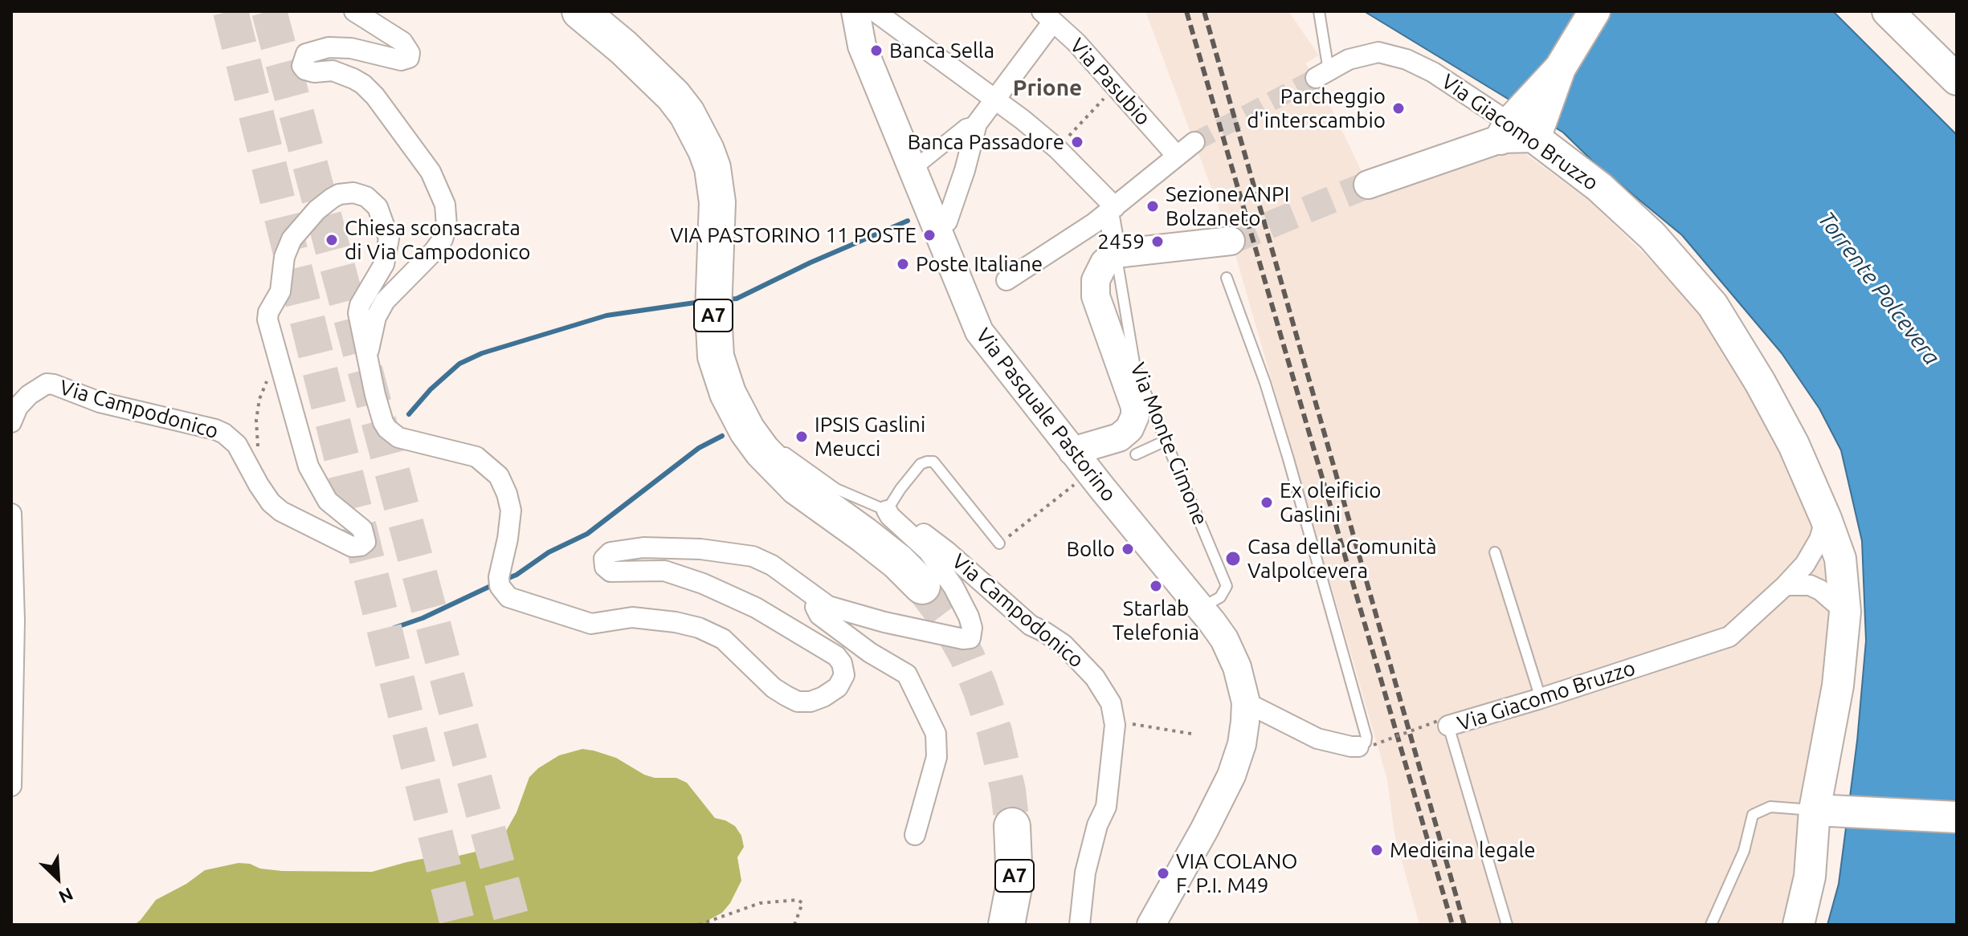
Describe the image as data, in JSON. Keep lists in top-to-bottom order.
{
  "streets": {
    "highway": ["A7"],
    "main road": ["Via Giacomo Bruzzo", "Via Pasquale Pastorino"],
    "street": ["Via Pasubio", "Via Campodonico", "Via Monte Cimone"]
  },
  "crossings": [
    ["Via Pasquale Pastorino", "Via Monte Cimone"]
  ],
  "districts": ["Prione"],
  "water": ["Torrente Polcevera"],
  "places": [
    "Banca Sella",
    "Parcheggio d'interscambio",
    "Banca Passadore",
    "Sezione ANPI Bolzaneto",
    "VIA PASTORINO 11 POSTE",
    "Chiesa sconsacrata di Via Campodonico",
    "2459",
    "Poste Italiane",
    "IPSIS Gaslini Meucci",
    "Ex oleificio Gaslini",
    "Bollo",
    "Casa della Comunità Valpolcevera",
    "Starlab Telefonia",
    "Medicina legale",
    "VIA COLANO F. P.I. M49"
  ],
  "north": "bottom right"
}
